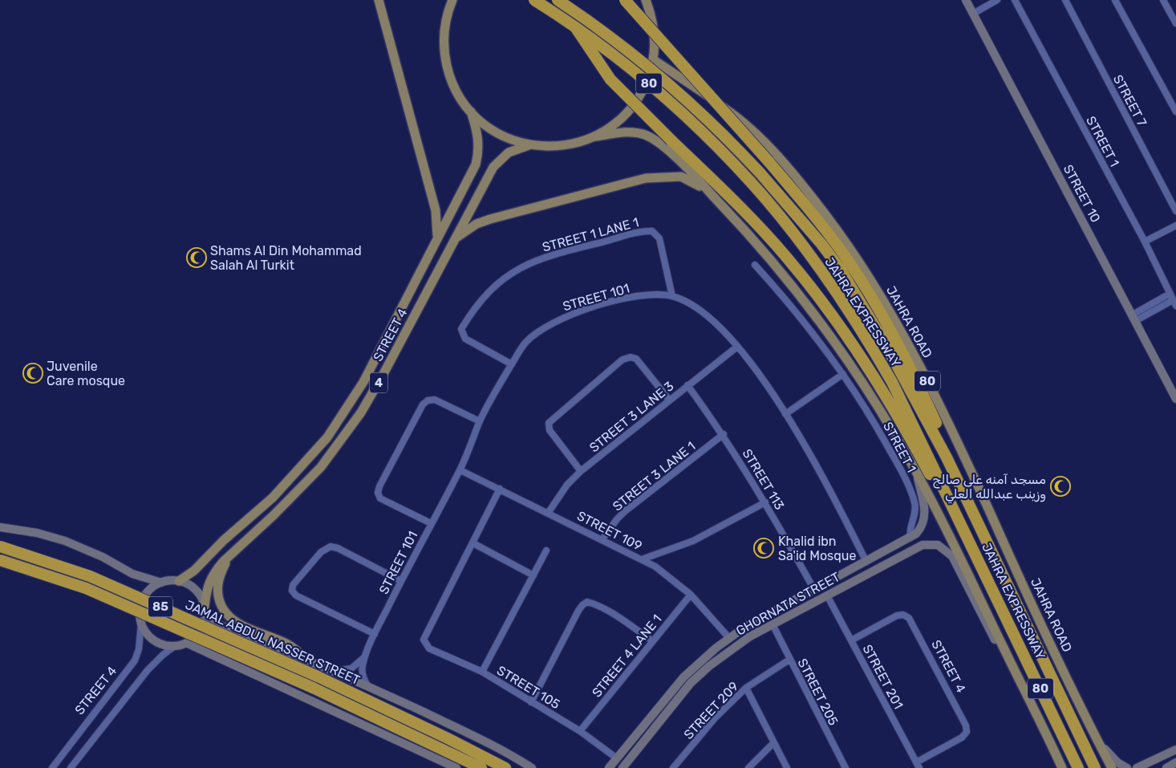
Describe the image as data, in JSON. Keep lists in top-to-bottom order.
{
  "streets": {
    "highway": [
      "80",
      "JAHRA EXPRESSWAY",
      "85",
      "JAMAL ABDUL NASSER STREET"
    ],
    "main road": ["JAHRA ROAD", "STREET 4", "4"],
    "street": [
      "STREET 7",
      "STREET 1",
      "STREET 10",
      "STREET 1 LANE 1",
      "STREET 101",
      "STREET 3 LANE 3",
      "STREET 3 LANE 1",
      "STREET 113",
      "STREET 109",
      "GHORNATA STREET",
      "STREET 4 LANE 1",
      "STREET 201",
      "STREET 105",
      "STREET 205",
      "STREET 209"
    ]
  },
  "crossings": [
    ["80", "JAHRA ROAD"],
    ["80", "STREET 4"],
    ["80", "GHORNATA STREET"],
    ["STREET 1", "STREET 10"],
    ["STREET 1", "GHORNATA STREET"],
    ["STREET 1 LANE 1", "STREET 101"],
    ["STREET 101", "STREET 3 LANE 3"],
    ["STREET 101", "STREET 109"],
    ["STREET 101", "GHORNATA STREET"],
    ["STREET 4", "4"],
    ["STREET 4", "STREET 201"],
    ["STREET 3 LANE 3", "STREET 113"],
    ["STREET 3 LANE 3", "STREET 109"],
    ["STREET 3 LANE 1", "STREET 113"],
    ["STREET 3 LANE 1", "STREET 109"],
    ["STREET 113", "GHORNATA STREET"],
    ["STREET 109", "GHORNATA STREET"],
    ["STREET 109", "STREET 4 LANE 1"],
    ["GHORNATA STREET", "STREET 201"],
    ["GHORNATA STREET", "STREET 105"],
    ["GHORNATA STREET", "STREET 205"],
    ["STREET 4 LANE 1", "STREET 105"],
    ["STREET 205", "STREET 209"]
  ],
  "places": {
    "mosque": [
      "Shams Al Din Mohammad Salah Al Turkit",
      "Juvenile Care mosque",
      "مسجد آمنه علي صالح وزينب عبدالله العلي",
      "Khalid ibn Sa'id Mosque"
    ]
  }
}
